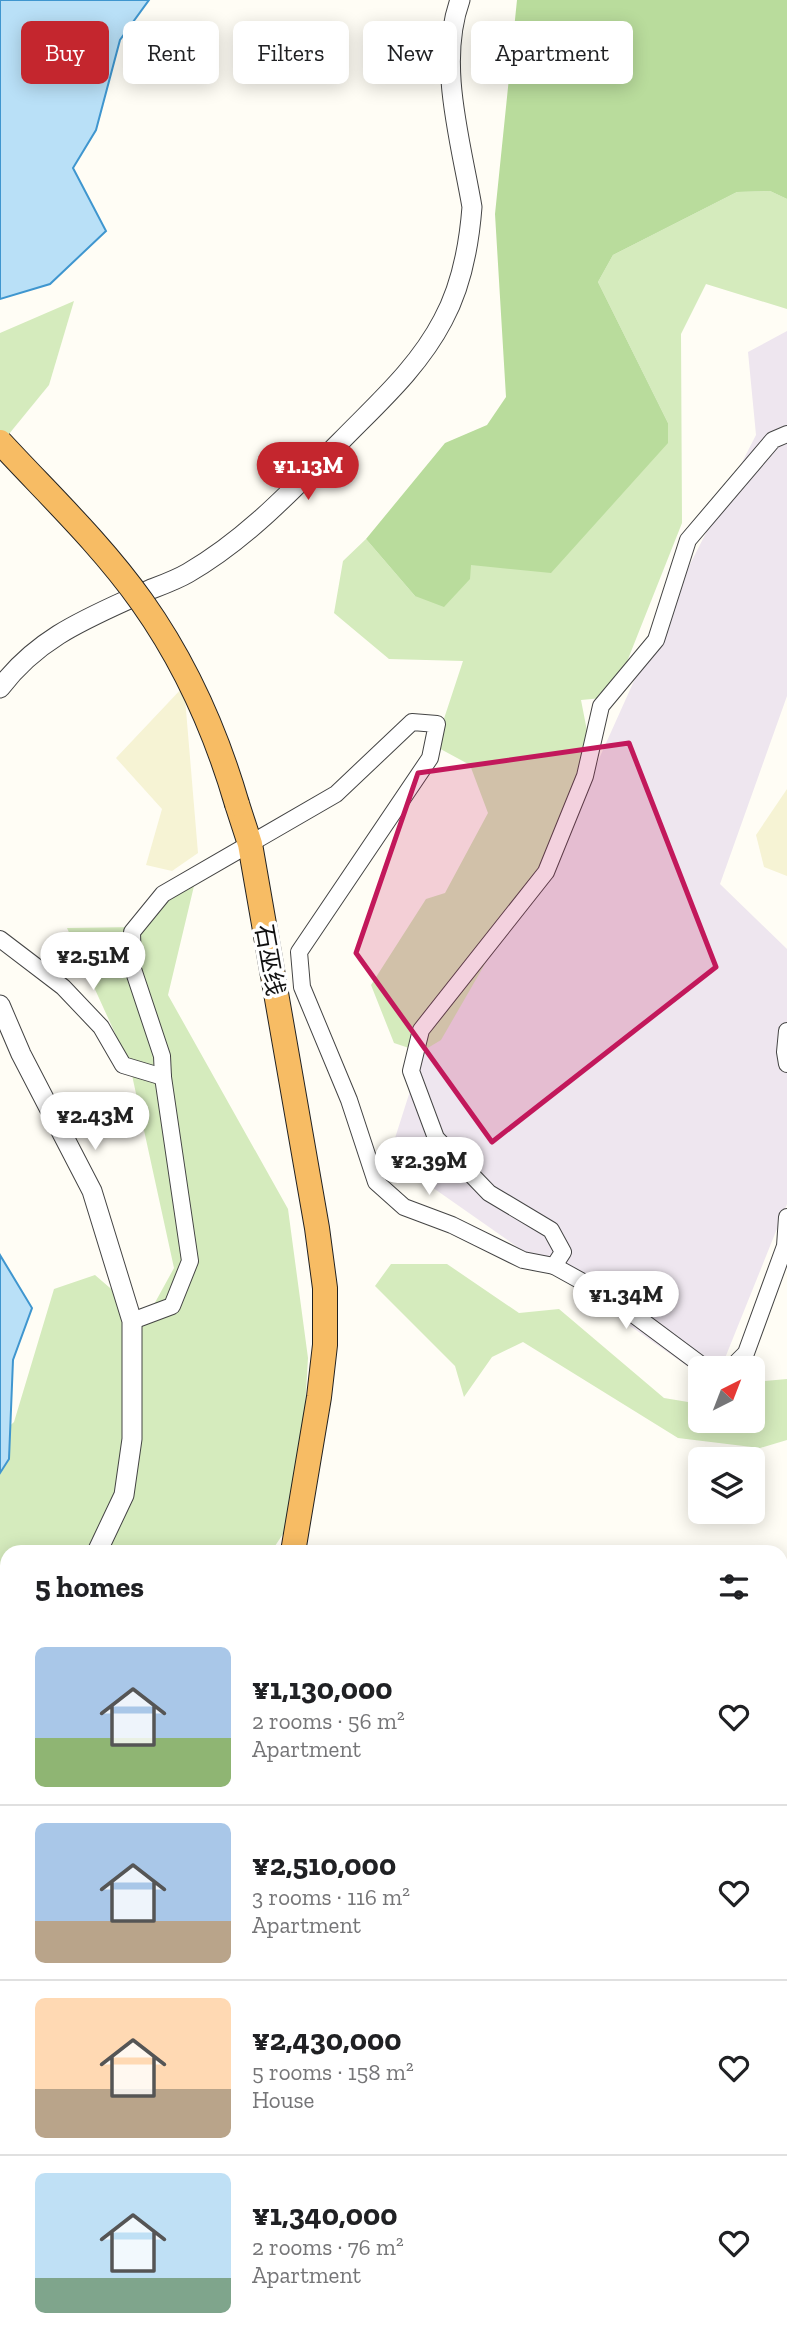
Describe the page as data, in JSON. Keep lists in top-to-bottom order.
{
  "streets": {
    "highway": ["石巫线"]
  },
  "north": "top right",
  "page": {
    "chip": [
      "Buy",
      "Rent",
      "Filters",
      "New",
      "Apartment"
    ],
    "price": [
      "¥1.13M",
      "¥2.51M",
      "¥2.43M",
      "¥2.39M",
      "¥1.34M"
    ],
    "heading": "5 homes",
    "list": [
      {
        "name": "¥1,130,000",
        "note": "2 rooms · 56 m² · Apartment"
      },
      {
        "name": "¥2,510,000",
        "note": "3 rooms · 116 m² · Apartment"
      },
      {
        "name": "¥2,430,000",
        "note": "5 rooms · 158 m² · House"
      },
      {
        "name": "¥1,340,000",
        "note": "2 rooms · 76 m² · Apartment"
      }
    ]
  }
}
